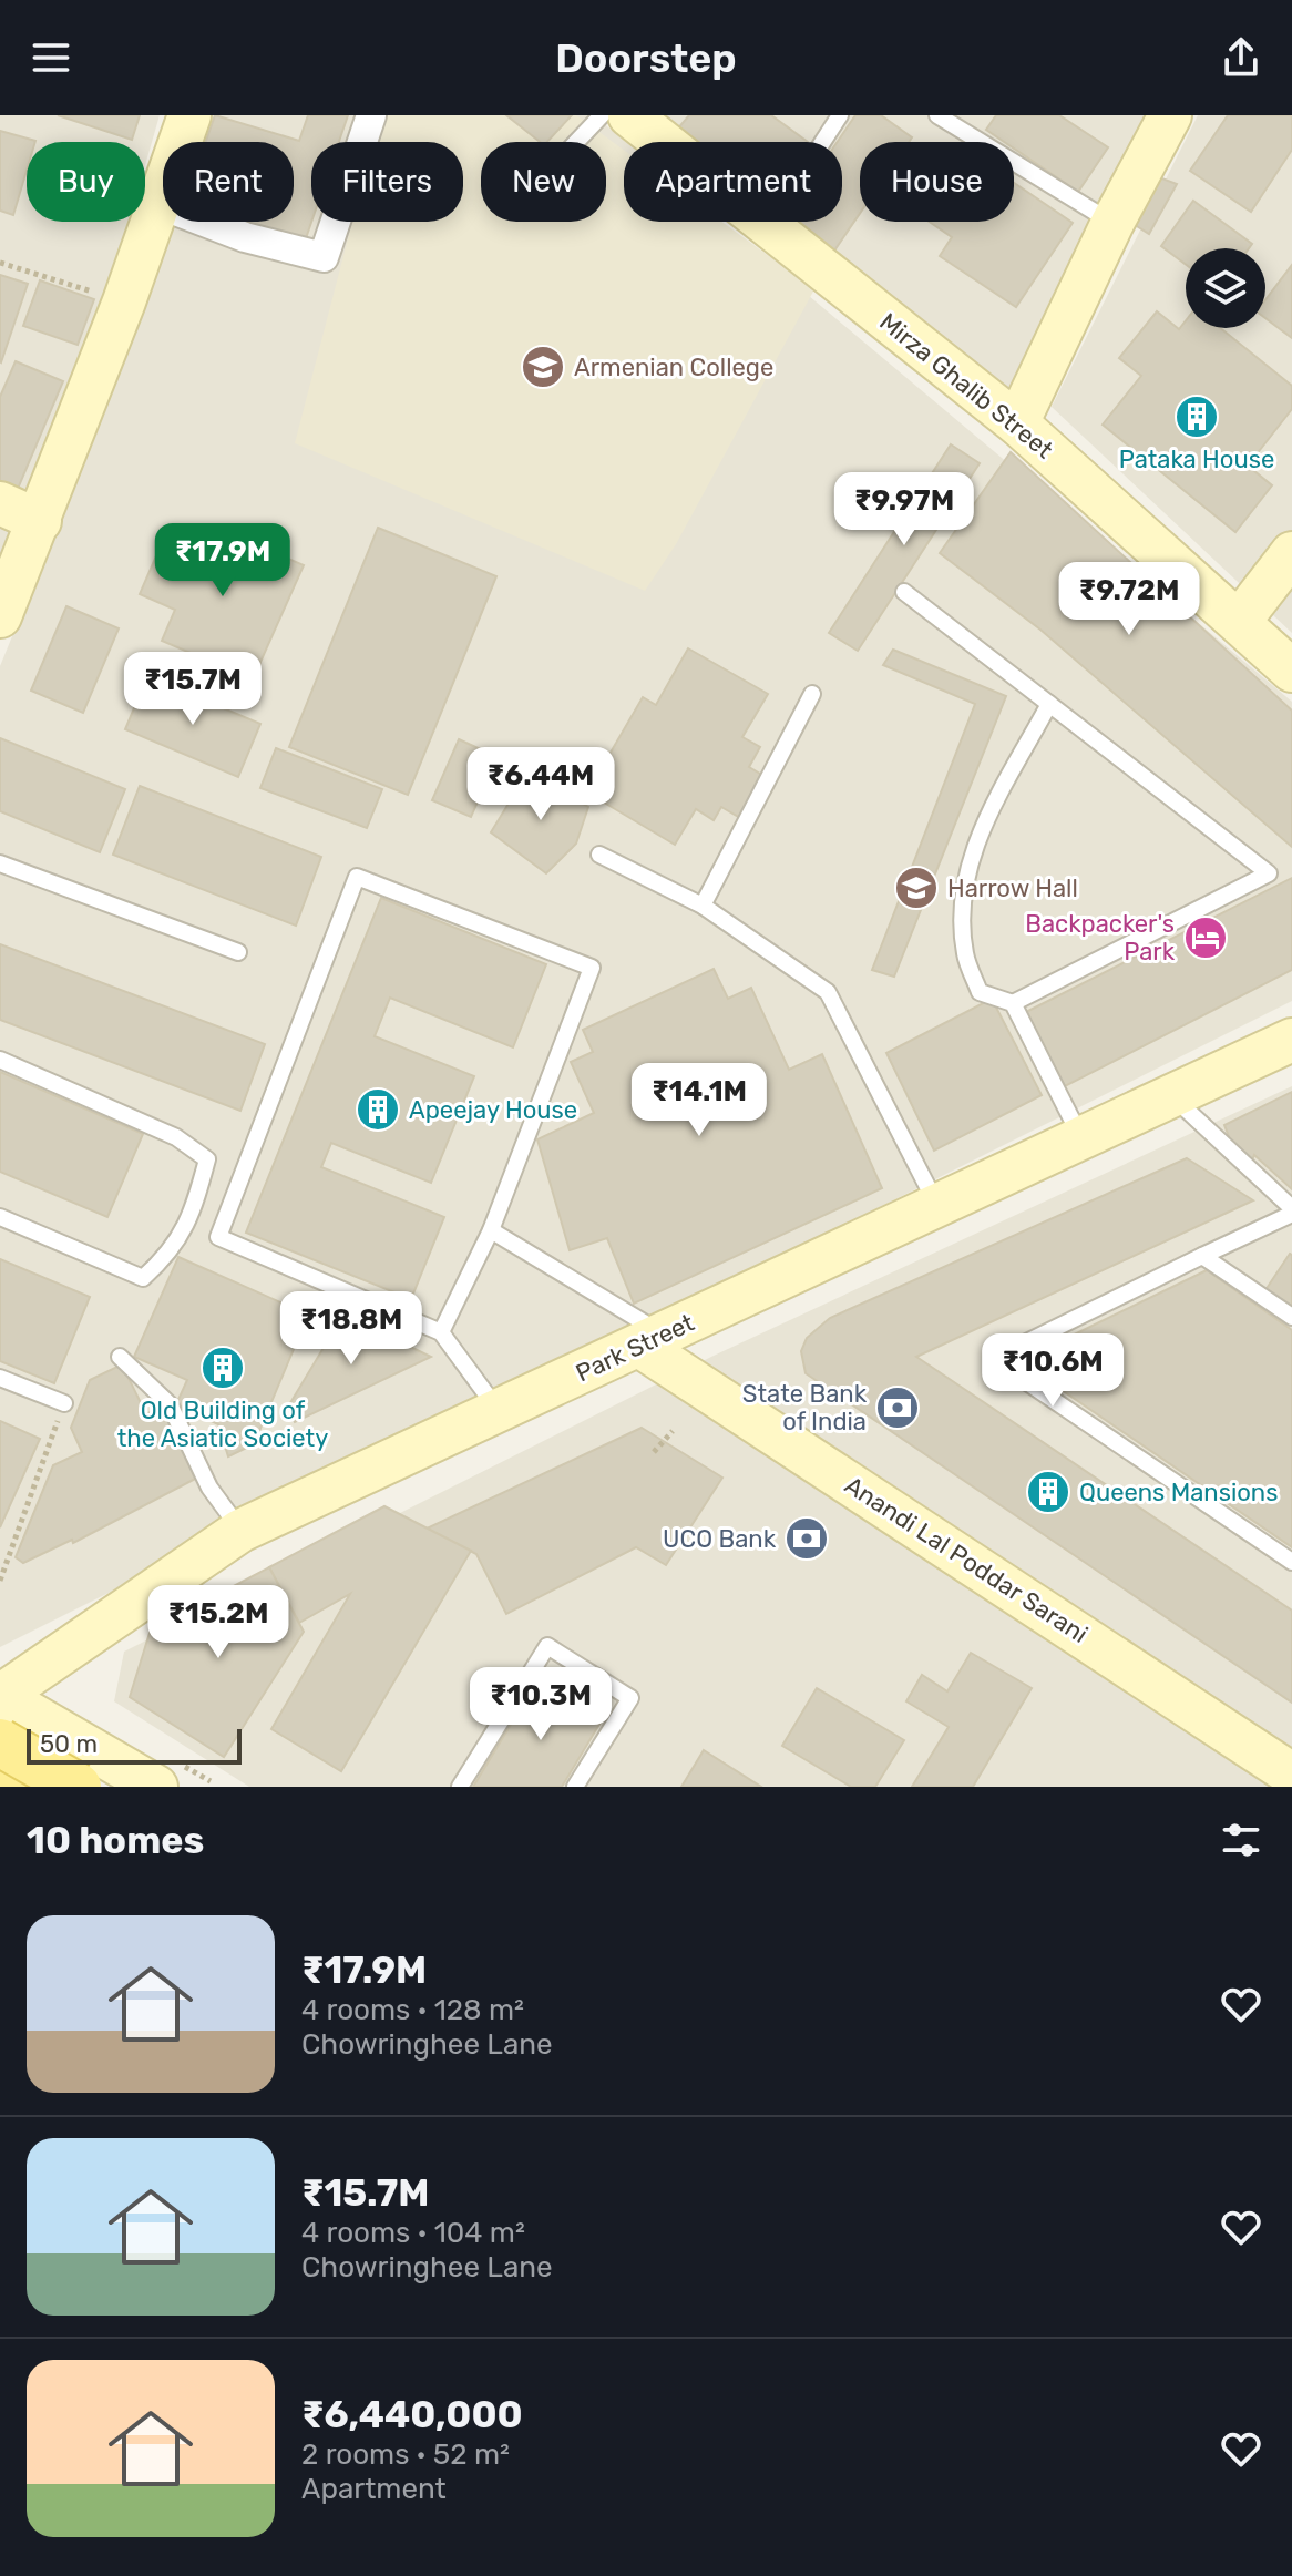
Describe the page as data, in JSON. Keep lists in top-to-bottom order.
{
  "streets": {
    "main road": ["Mirza Ghalib Street", "Park Street", "Anandi Lal Poddar Sarani"]
  },
  "crossings": [
    ["Park Street", "Anandi Lal Poddar Sarani"]
  ],
  "places": {
    "school or university": ["Armenian College", "Harrow Hall"],
    "building": [
      "Pataka House",
      "Apeejay House",
      "Old Building of the Asiatic Society",
      "Queens Mansions"
    ],
    "hotel": ["Backpacker's Park"],
    "bank": ["State Bank of India", "UCO Bank"]
  },
  "scale_bar": "50 m",
  "page": {
    "header": "Doorstep",
    "chip": [
      "Buy",
      "Rent",
      "Filters",
      "New",
      "Apartment",
      "House"
    ],
    "price": [
      "₹9.97M",
      "₹17.9M",
      "₹9.72M",
      "₹15.7M",
      "₹6.44M",
      "₹14.1M",
      "₹18.8M",
      "₹10.6M",
      "₹15.2M",
      "₹10.3M"
    ],
    "scale": "50 m",
    "heading": "10 homes",
    "list": [
      {
        "name": "₹17.9M",
        "note": "4 rooms · 128 m² · Chowringhee Lane"
      },
      {
        "name": "₹15.7M",
        "note": "4 rooms · 104 m² · Chowringhee Lane"
      },
      {
        "name": "₹6,440,000",
        "note": "2 rooms · 52 m² · Apartment"
      }
    ]
  }
}
